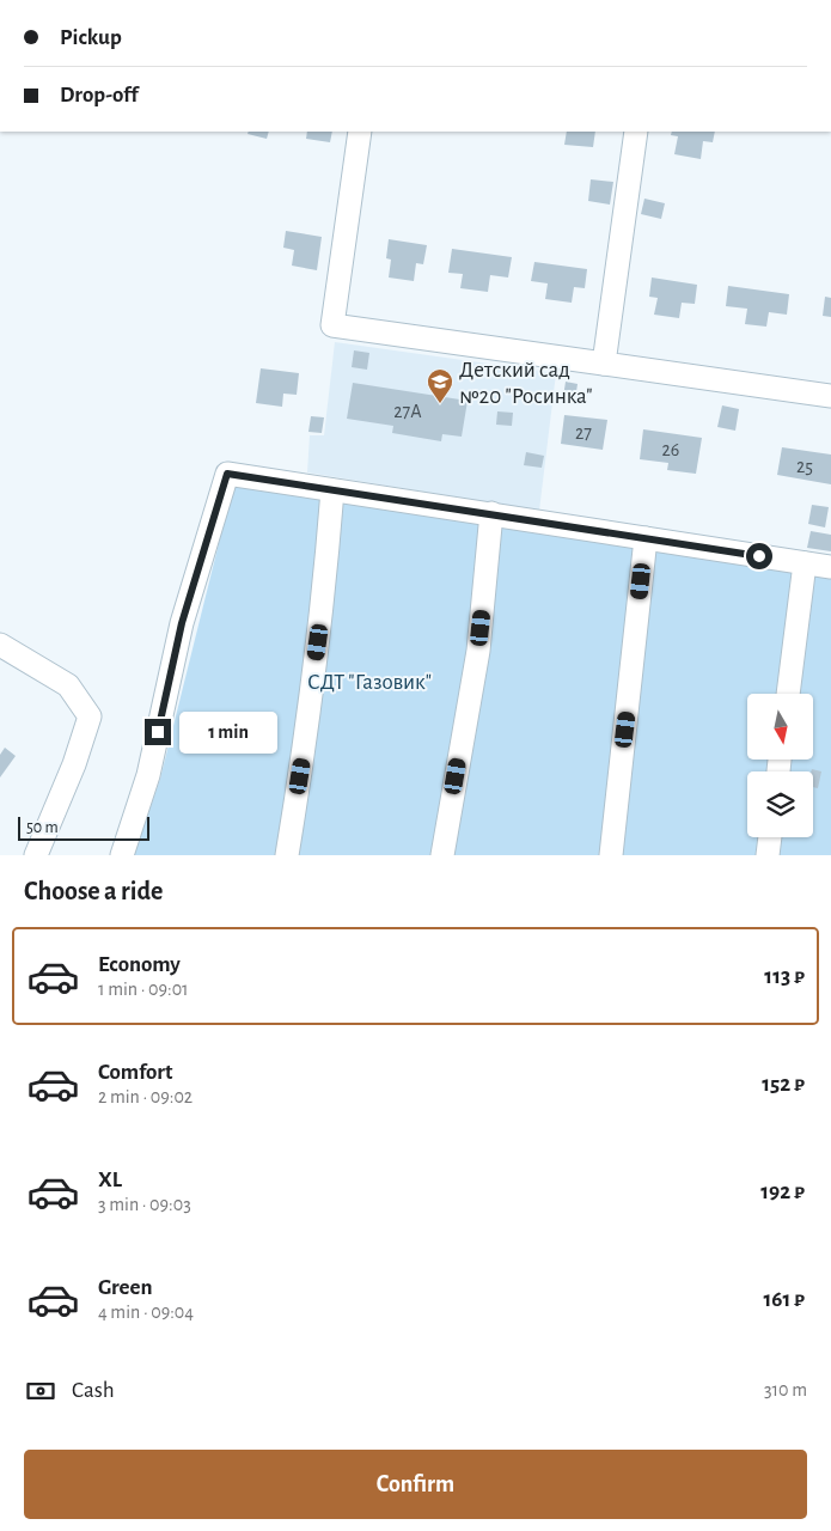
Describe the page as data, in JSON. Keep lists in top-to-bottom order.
{
  "parks": ["СДТ \"Газовик\""],
  "places": {
    "school or university": ["Детский сад №20 \"Росинка\""]
  },
  "house_numbers": [
    "27А",
    "27",
    "26",
    "25"
  ],
  "scale_bar": "50 m",
  "north": "bottom",
  "page": {
    "banner": ["Pickup", "Drop-off"],
    "bubble": "1 min",
    "scale": "50 m",
    "heading": "Choose a ride",
    "list": [
      {
        "name": "Economy",
        "note": "1 min · 09:01",
        "value": "113 ₽"
      },
      {
        "name": "Comfort",
        "note": "2 min · 09:02",
        "value": "152 ₽"
      },
      {
        "name": "XL",
        "note": "3 min · 09:03",
        "value": "192 ₽"
      },
      {
        "name": "Green",
        "note": "4 min · 09:04",
        "value": "161 ₽"
      }
    ],
    "pay": ["Cash", "310 m"],
    "buttons": "Confirm"
  }
}
